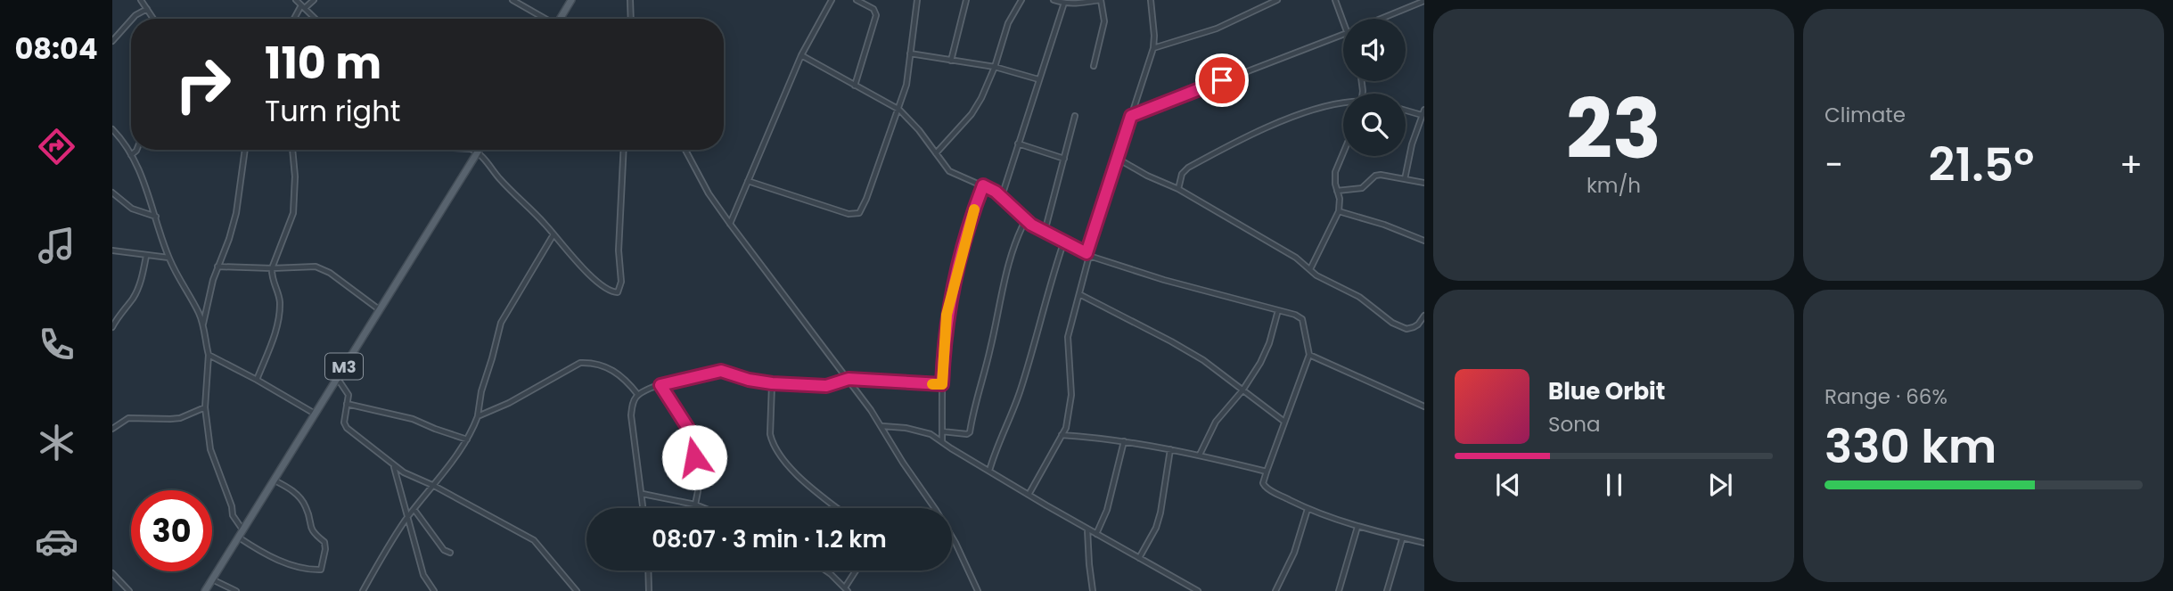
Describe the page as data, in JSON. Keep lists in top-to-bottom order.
{
  "streets": {
    "main road": ["M3"]
  },
  "page": {
    "tabs": "08:04",
    "tile": [
      ["23", "km/h"],
      "Climate",
      ["Range · 66%", "330 km"]
    ],
    "turn": ["110 m", "Turn right"],
    "heat": ["−", "21.5°", "+"],
    "song": ["Blue Orbit", "Sona"],
    "limit": "30",
    "trip": "08:07 · 3 min · 1.2 km"
  }
}
